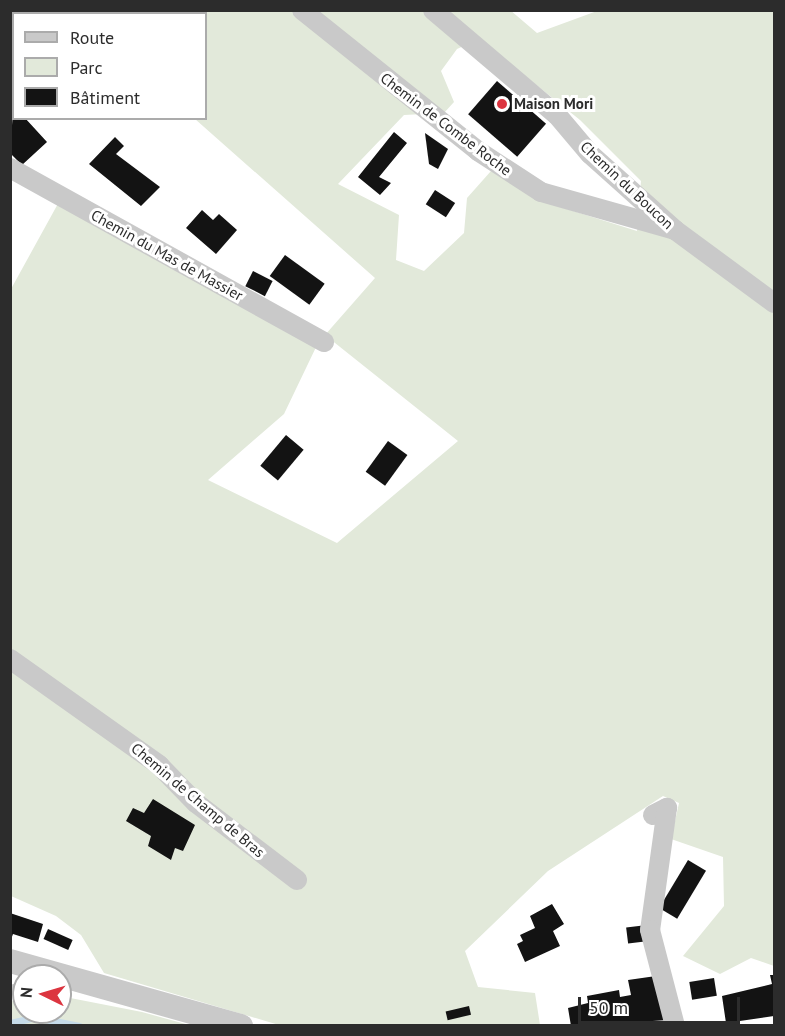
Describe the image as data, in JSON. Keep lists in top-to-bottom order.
{
  "streets": {
    "street": [
      "Chemin de Combe Roche",
      "Chemin du Boucon",
      "Chemin du Mas de Massier",
      "Chemin de Champ de Bras"
    ]
  },
  "crossings": [
    ["Chemin de Combe Roche", "Chemin du Boucon"]
  ],
  "places": ["Maison Mori"],
  "legend": ["Route", "Parc", "Bâtiment"],
  "scale_bar": "50 m",
  "north": "left"
}
